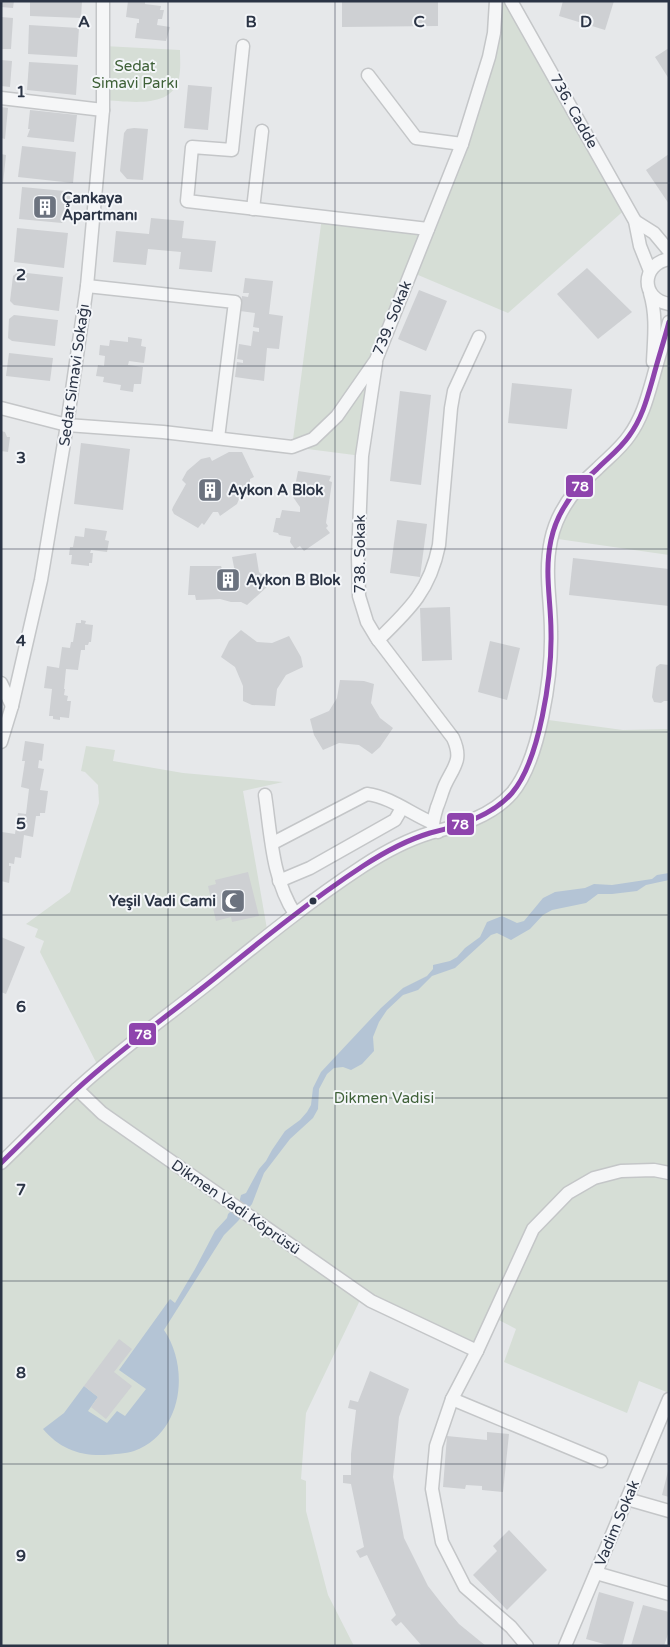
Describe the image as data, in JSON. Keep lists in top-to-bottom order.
{
  "streets": {
    "street": [
      "736. Cadde",
      "739. Sokak",
      "Sedat Simavi Sokağı",
      "738. Sokak",
      "Dikmen Vadi Köprüsü",
      "Vadim Sokak"
    ]
  },
  "crossings": [
    ["739. Sokak", "Sedat Simavi Sokağı"],
    ["739. Sokak", "738. Sokak"]
  ],
  "parks": ["Sedat Simavi Parkı", "Dikmen Vadisi"],
  "places": {
    "building": ["Çankaya Apartmanı", "Aykon A Blok", "Aykon B Blok"],
    "mosque": ["Yeşil Vadi Cami"]
  },
  "lines": ["transit line 78"],
  "grid": {
    "columns": [
      "A",
      "B",
      "C",
      "D"
    ],
    "rows": [
      "1",
      "2",
      "3",
      "4",
      "5",
      "6",
      "7",
      "8",
      "9"
    ]
  }
}
